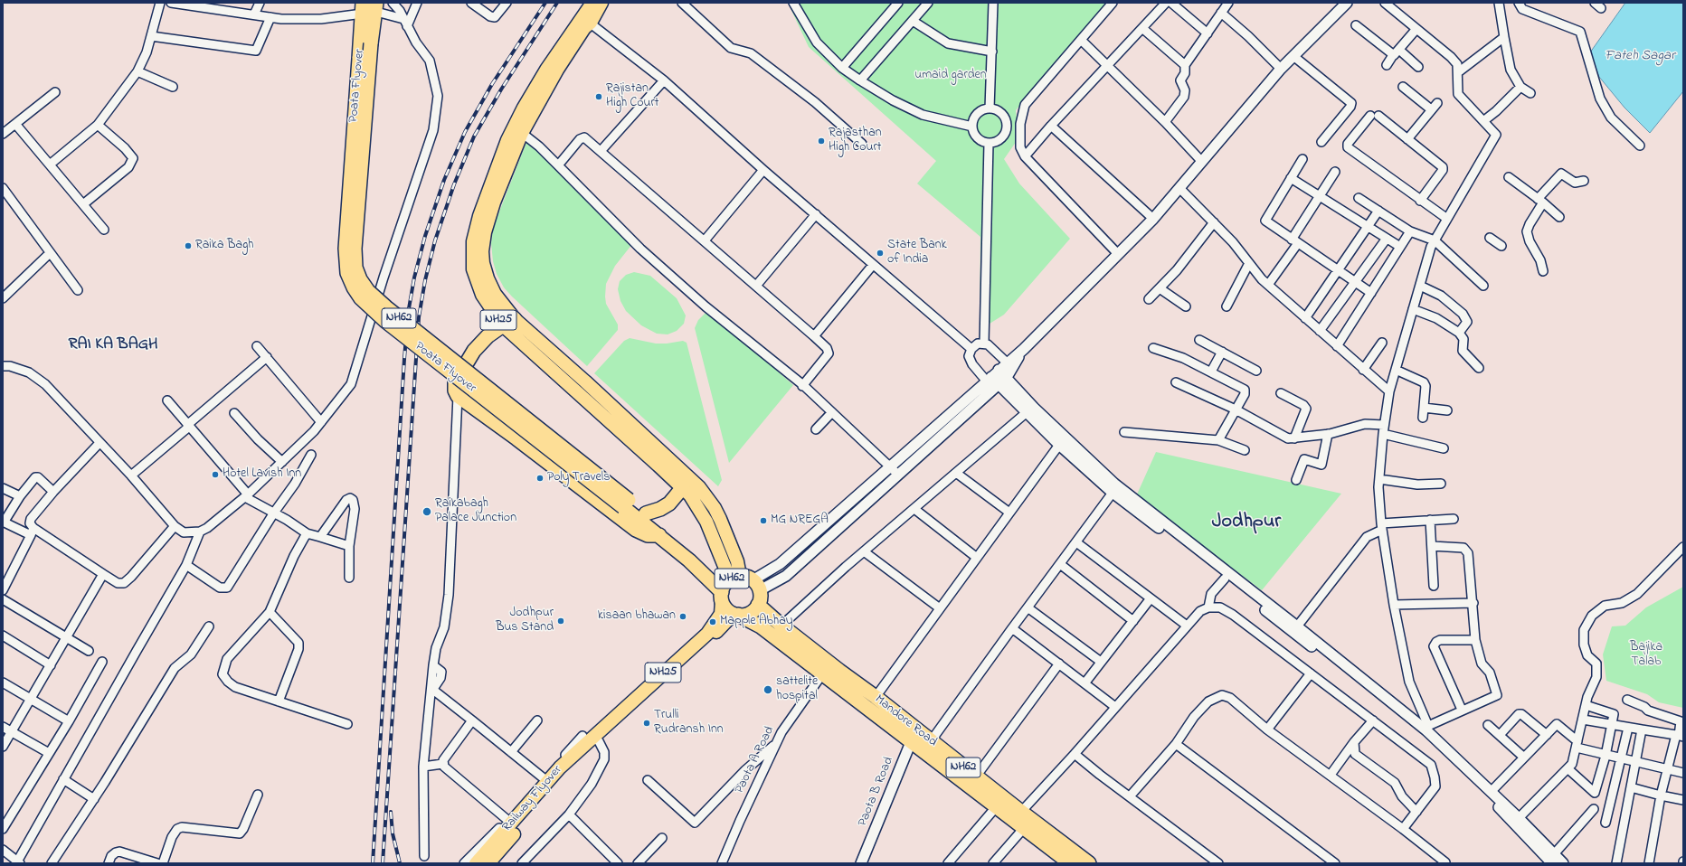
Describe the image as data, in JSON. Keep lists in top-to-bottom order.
{
  "streets": {
    "highway": ["Poata Flyover", "NH62", "Mandore Road"],
    "main road": ["NH25", "Railway Flyover"],
    "street": ["Paota A Road", "Paota B Road"]
  },
  "crossings": [
    ["Poata Flyover", "NH62"],
    ["NH62", "NH25"],
    ["NH62", "Mandore Road"],
    ["NH25", "Mandore Road"],
    ["NH25", "Railway Flyover"],
    ["Mandore Road", "Paota A Road"],
    ["Mandore Road", "Paota B Road"]
  ],
  "districts": ["RAI KA BAGH", "Jodhpur"],
  "water": ["Fateh Sagar"],
  "parks": ["umaid garden", "Bajika Talab"],
  "places": [
    "Rajistan High Court",
    "Rajasthan High Court",
    "Raika Bagh",
    "State Bank of India",
    "Hotel Lavish Inn",
    "Poly Travels",
    "Raikabagh Palace Junction",
    "MG NREGA",
    "kisaan bhawan",
    "Jodhpur Bus Stand",
    "Mapple Abhay",
    "sattelite hospital",
    "Trulli Rudransh Inn"
  ]
}
